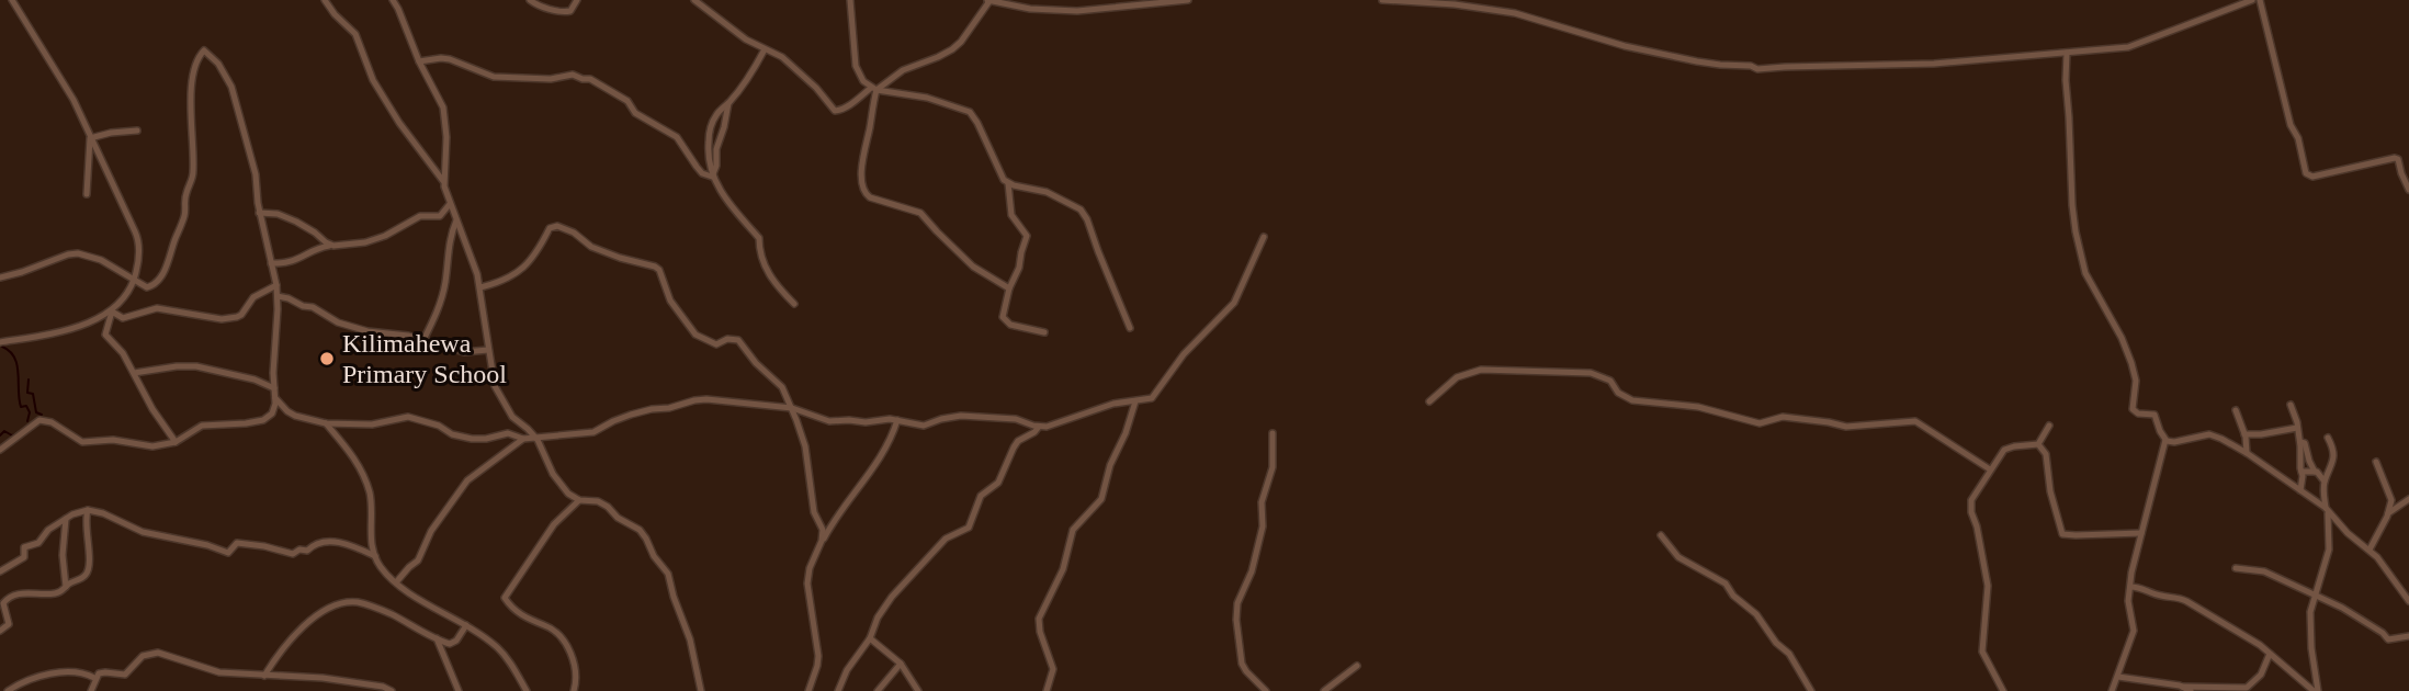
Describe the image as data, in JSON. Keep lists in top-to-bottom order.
{
  "places": ["Kilimahewa Primary School"]
}
